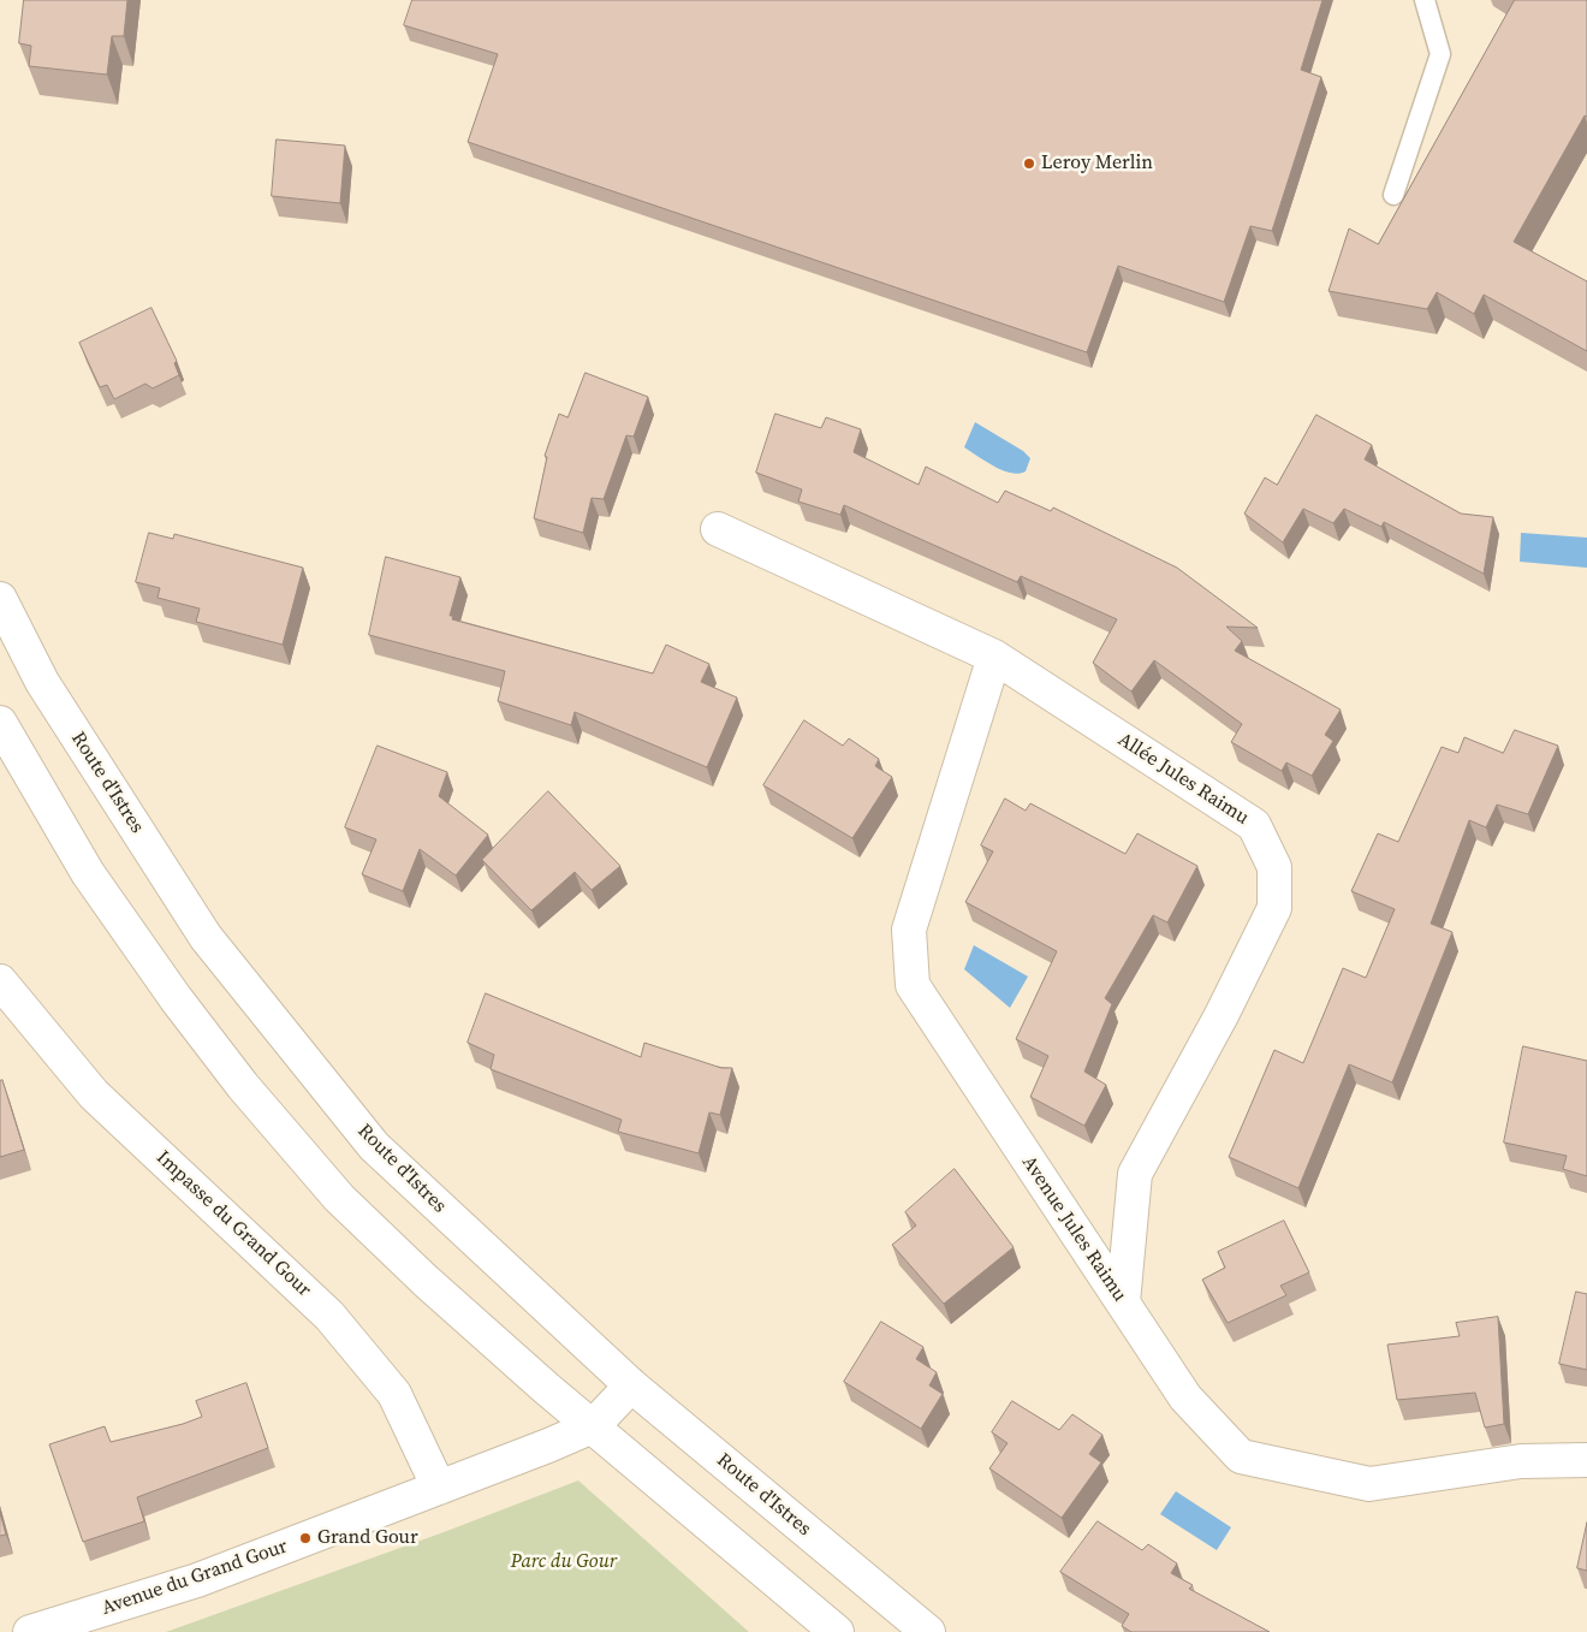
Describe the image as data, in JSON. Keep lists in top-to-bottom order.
{
  "streets": {
    "street": [
      "Allée Jules Raimu",
      "Route d'Istres",
      "Impasse du Grand Gour",
      "Avenue Jules Raimu",
      "Avenue du Grand Gour"
    ]
  },
  "crossings": [
    ["Allée Jules Raimu", "Avenue Jules Raimu"],
    ["Impasse du Grand Gour", "Avenue du Grand Gour"]
  ],
  "parks": ["Parc du Gour"],
  "places": ["Leroy Merlin", "Grand Gour"]
}
